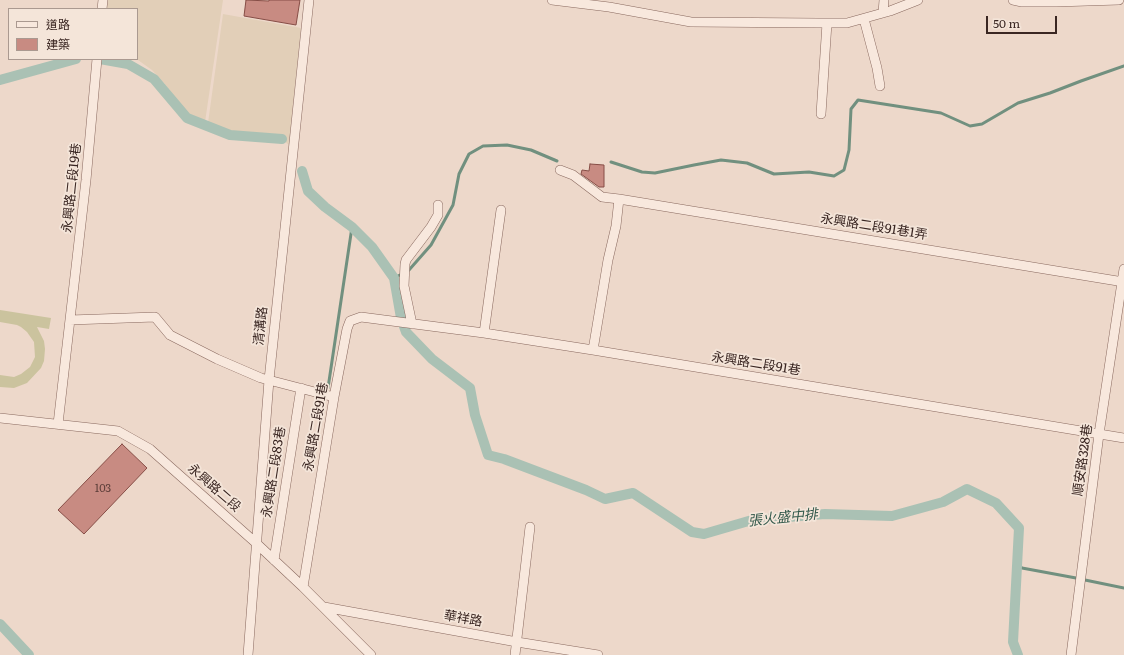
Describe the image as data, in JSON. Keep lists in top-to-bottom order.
{
  "streets": {
    "street": [
      "永興路二段19巷",
      "永興路二段91巷1弄",
      "清溝路",
      "永興路二段91巷",
      "順安路328巷",
      "永興路二段83巷",
      "永興路二段",
      "華祥路"
    ]
  },
  "crossings": [
    ["永興路二段19巷", "永興路二段"],
    ["永興路二段91巷1弄", "順安路328巷"],
    ["清溝路", "永興路二段"],
    ["永興路二段91巷", "順安路328巷"],
    ["永興路二段91巷", "永興路二段"],
    ["永興路二段83巷", "永興路二段"],
    ["永興路二段", "華祥路"]
  ],
  "water": ["張火盛中排"],
  "house_numbers": ["103"],
  "legend": ["道路", "建築"],
  "scale_bar": "50 m"
}
